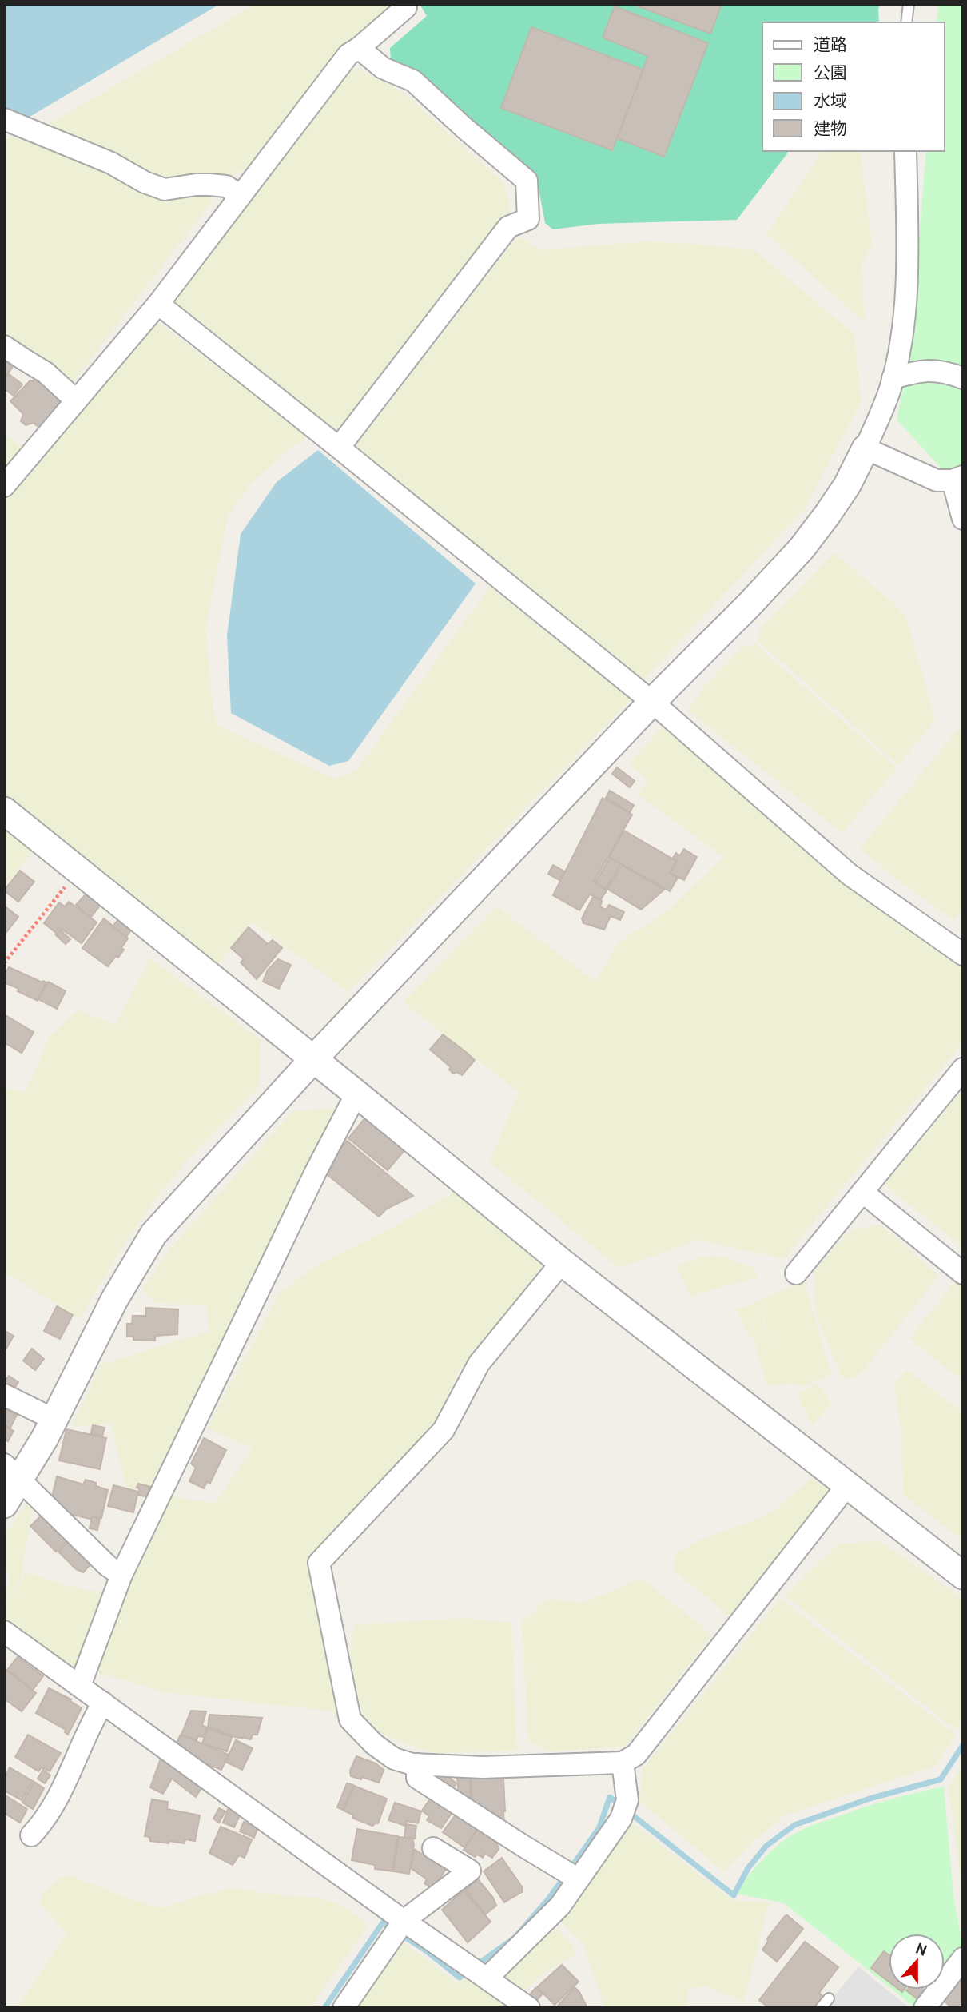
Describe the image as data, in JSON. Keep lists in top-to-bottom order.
{
  "legend": [
    "道路",
    "公園",
    "水域",
    "建物"
  ],
  "north": "top"
}
